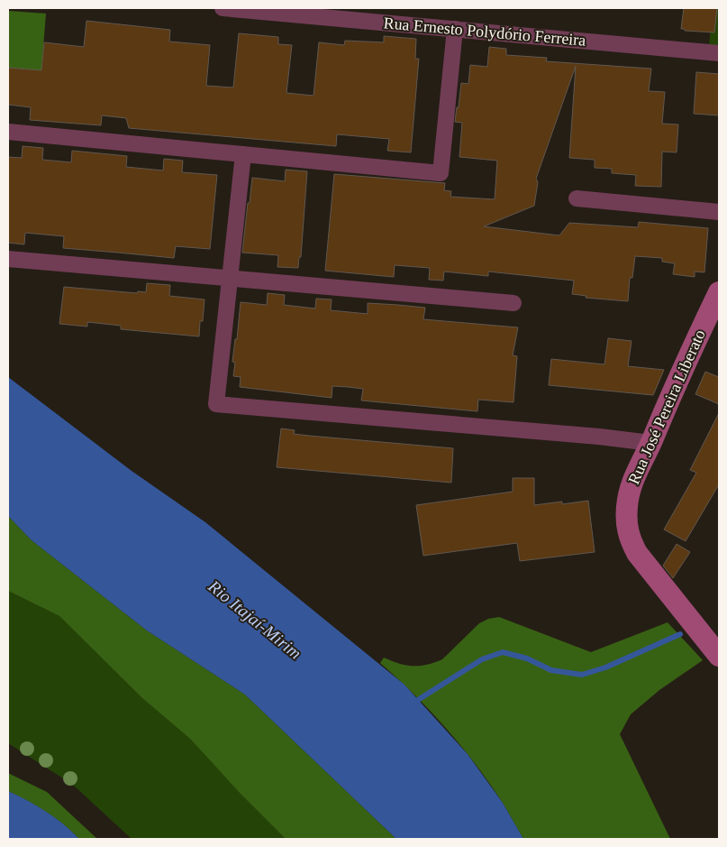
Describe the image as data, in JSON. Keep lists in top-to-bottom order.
{
  "streets": {
    "main road": ["Rua José Pereira Liberato"],
    "street": ["Rua Ernesto Polydório Ferreira"]
  },
  "water": ["Rio Itajaí-Mirim"]
}
